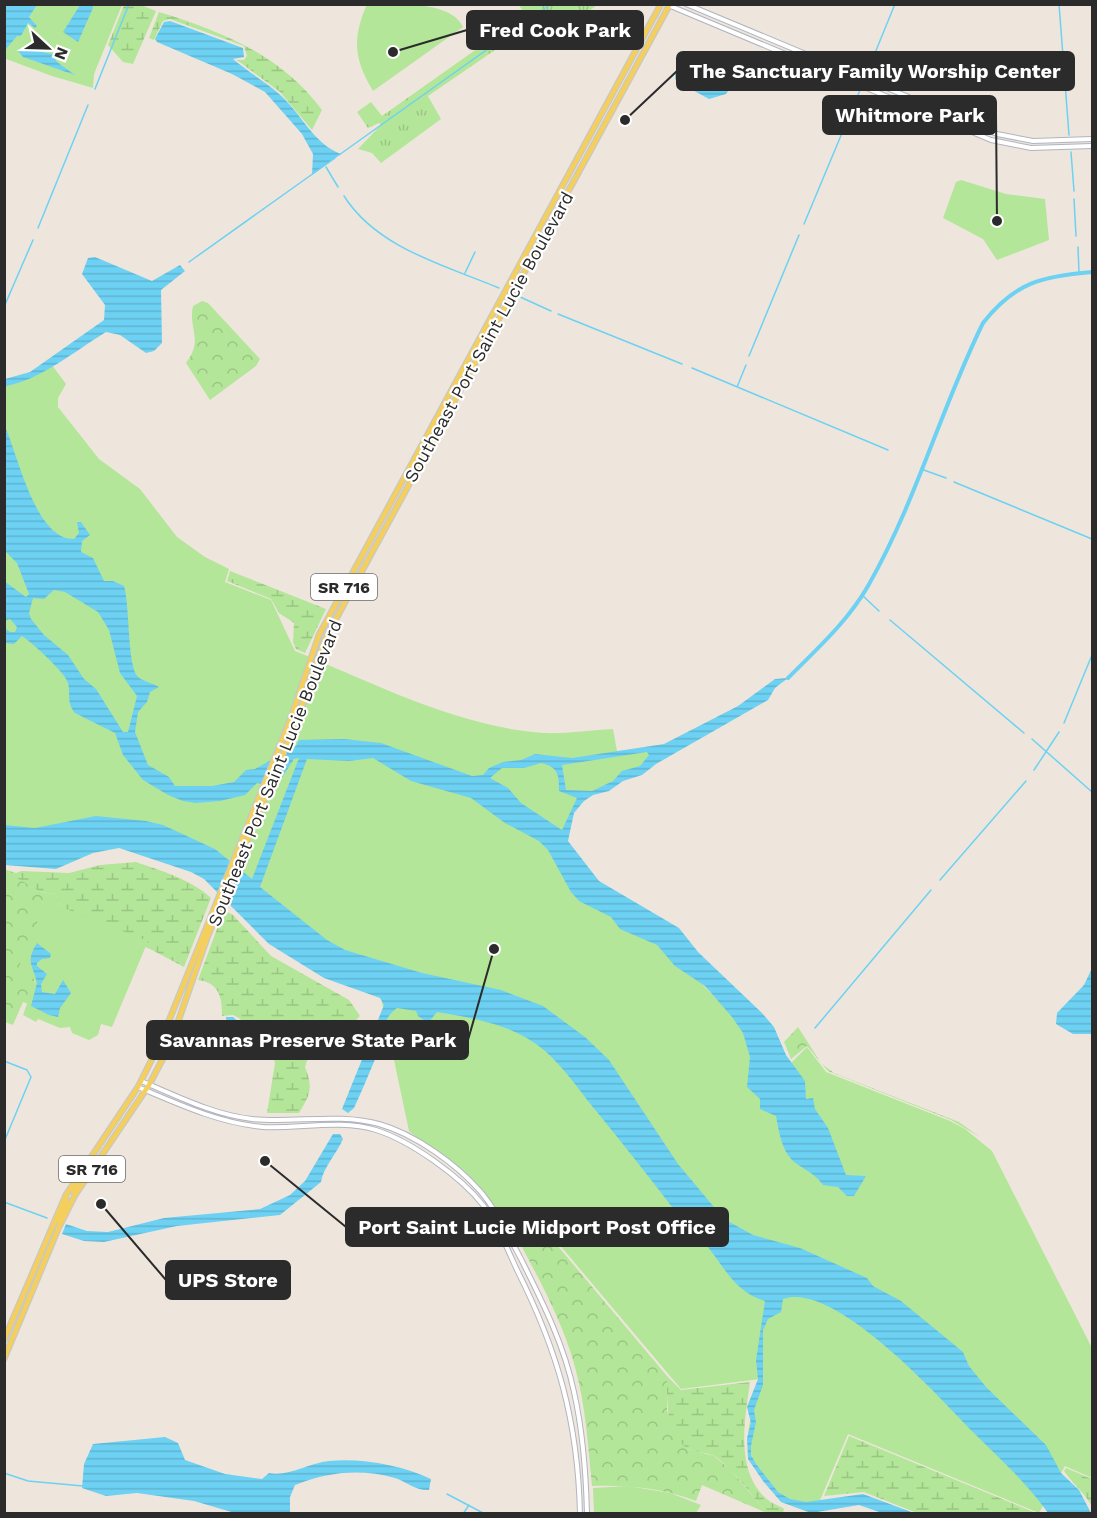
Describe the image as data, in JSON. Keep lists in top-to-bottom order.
{
  "streets": {
    "main road": ["Southeast Port Saint Lucie Boulevard", "SR 716"]
  },
  "places": [
    "Fred Cook Park",
    "The Sanctuary Family Worship Center",
    "Whitmore Park",
    "Savannas Preserve State Park",
    "Port Saint Lucie Midport Post Office",
    "UPS Store"
  ],
  "north": "right"
}
